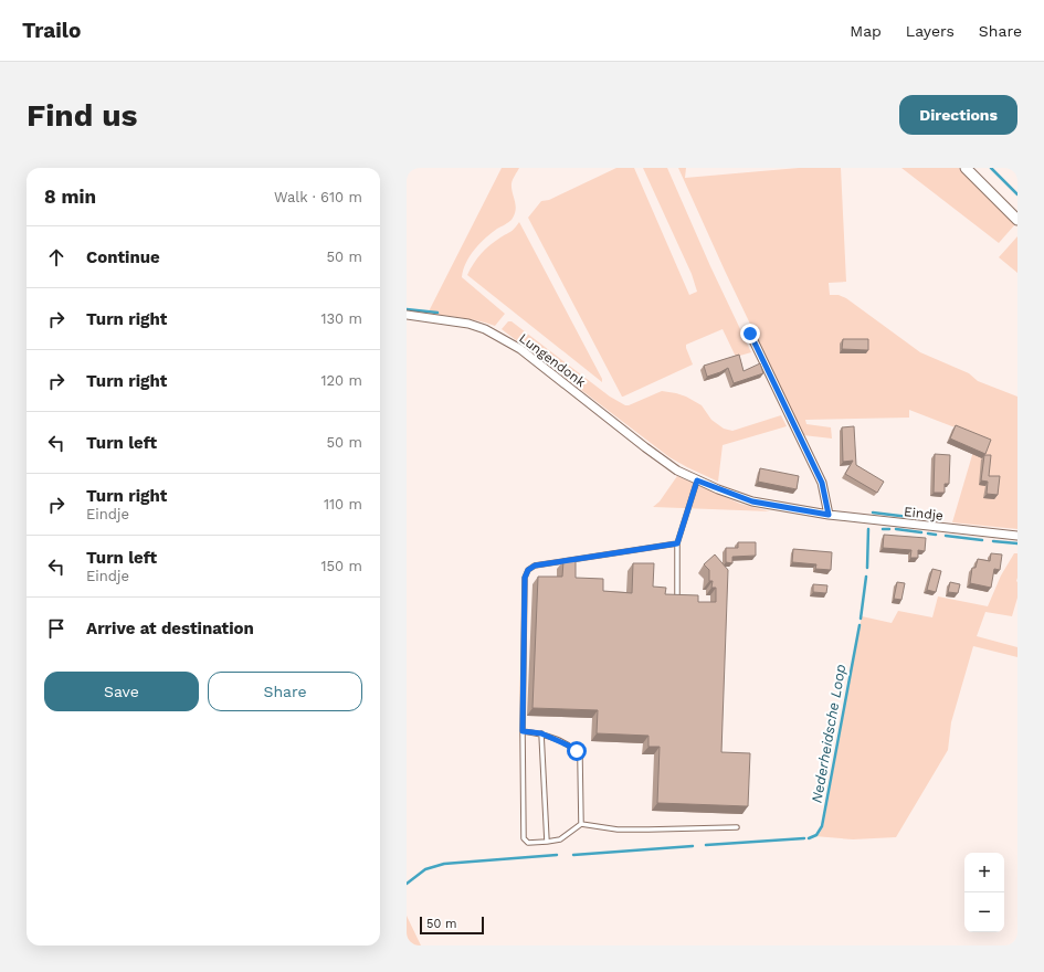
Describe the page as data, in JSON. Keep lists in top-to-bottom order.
{
  "streets": {
    "street": ["Lungendonk", "Eindje"]
  },
  "crossings": [
    ["Lungendonk", "Eindje"]
  ],
  "water": ["Nederheidsche Loop"],
  "scale_bar": "50 m",
  "page": {
    "header": "Trailo",
    "nav": ["Map", "Layers", "Share"],
    "buttons": [
      "Directions",
      ["Save", "Share"]
    ],
    "title": "Find us",
    "heading": ["8 min", "Walk · 610 m"],
    "list": [
      ["Continue", "50 m"],
      ["Turn right", "130 m"],
      ["Turn right", "120 m"],
      ["Turn left", "50 m"],
      ["Turn right", "Eindje", "110 m"],
      ["Turn left", "Eindje", "150 m"],
      "Arrive at destination"
    ],
    "map_buttons": ["+", "−"],
    "scale": "50 m"
  }
}
